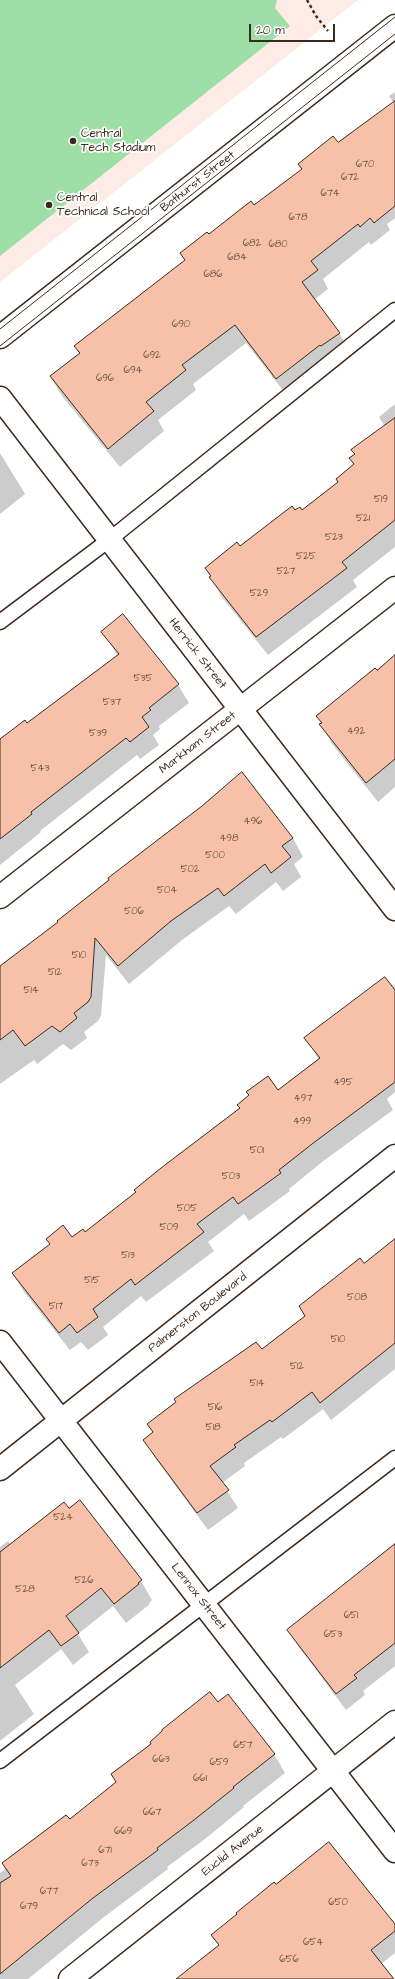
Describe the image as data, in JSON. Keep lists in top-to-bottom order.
{
  "streets": {
    "street": [
      "Bathurst Street",
      "Herrick Street",
      "Markham Street",
      "Palmerston Boulevard",
      "Lennox Street",
      "Euclid Avenue"
    ]
  },
  "crossings": [
    ["Herrick Street", "Markham Street"],
    ["Palmerston Boulevard", "Lennox Street"],
    ["Lennox Street", "Euclid Avenue"]
  ],
  "places": ["Central Tech Stadium", "Central Technical School"],
  "house_numbers": [
    "670",
    "672",
    "674",
    "678",
    "682",
    "680",
    "684",
    "686",
    "690",
    "692",
    "694",
    "696",
    "519",
    "521",
    "523",
    "525",
    "527",
    "529",
    "535",
    "537",
    "492",
    "539",
    "543",
    "496",
    "498",
    "500",
    "502",
    "504",
    "506",
    "510",
    "512",
    "514",
    "495",
    "497",
    "499",
    "501",
    "503",
    "505",
    "509",
    "513",
    "515",
    "508",
    "517",
    "510",
    "512",
    "514",
    "516",
    "518",
    "524",
    "526",
    "528",
    "651",
    "653",
    "657",
    "663",
    "659",
    "661",
    "667",
    "669",
    "671",
    "673",
    "677",
    "650",
    "679",
    "654",
    "656"
  ],
  "scale_bar": "20 m"
}
